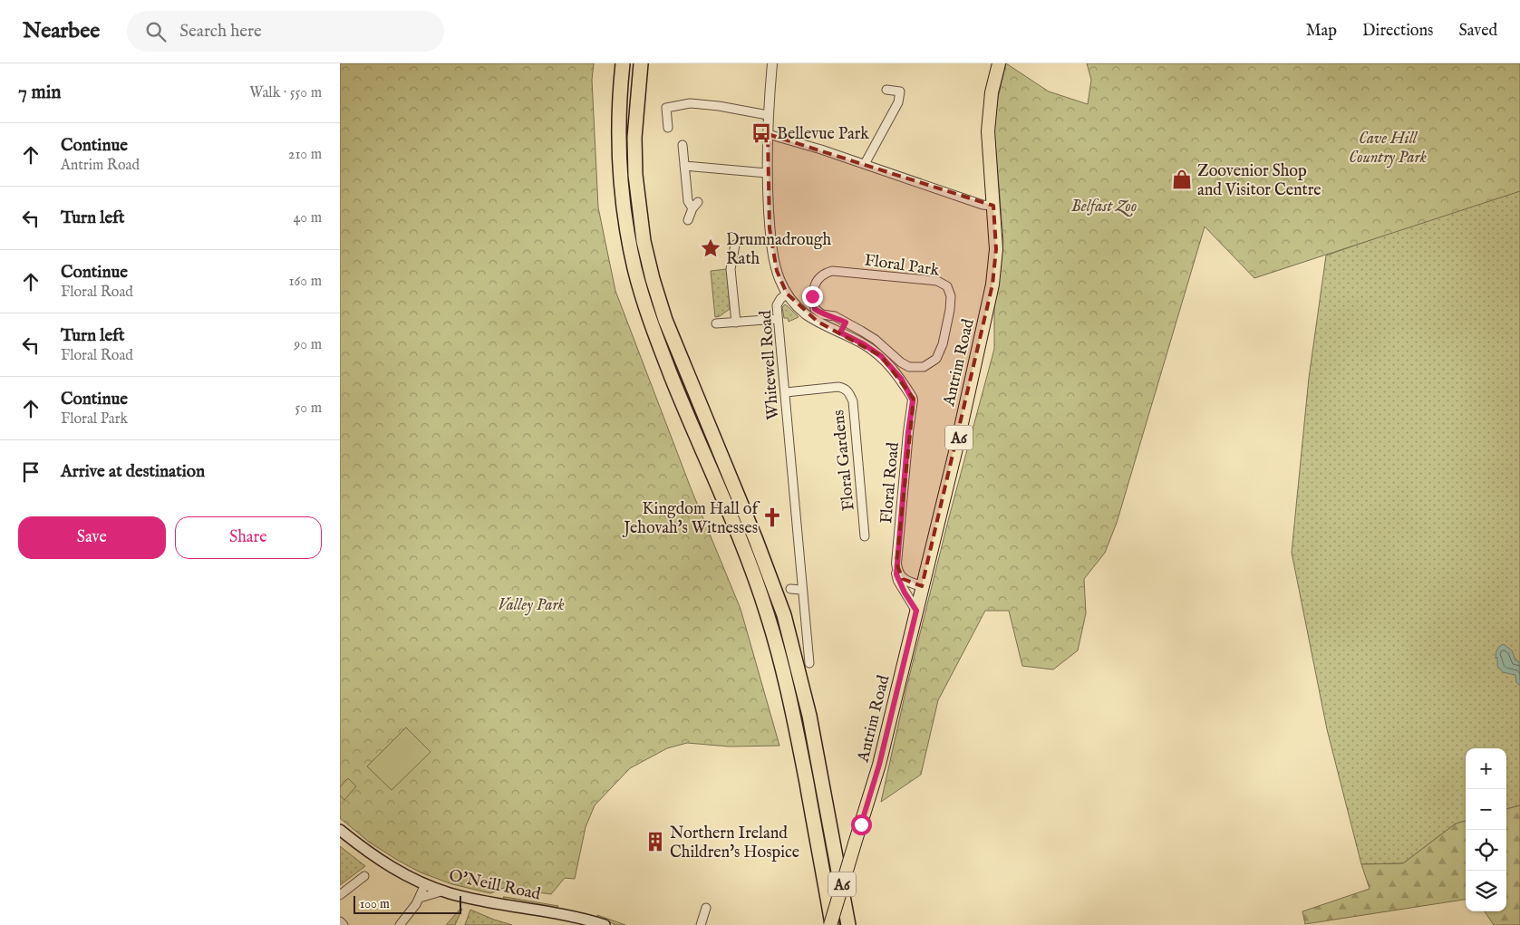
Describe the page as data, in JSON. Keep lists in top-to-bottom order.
{
  "streets": {
    "main road": ["Antrim Road", "A6", "O'Neill Road"],
    "street": [
      "Floral Park",
      "Whitewell Road",
      "Floral Gardens",
      "Floral Road"
    ]
  },
  "crossings": [
    ["Whitewell Road", "Floral Gardens"],
    ["Whitewell Road", "Floral Road"]
  ],
  "parks": ["Cave Hill Country Park", "Belfast Zoo", "Valley Park"],
  "places": {
    "bus stop": ["Bellevue Park"],
    "shop": ["Zoovenior Shop and Visitor Centre"],
    "place": ["Drumnadrough Rath"],
    "church": ["Kingdom Hall of Jehovah's Witnesses"],
    "building": ["Northern Ireland Children's Hospice"]
  },
  "scale_bar": "100 m",
  "page": {
    "header": "Nearbee",
    "search": "Search here",
    "nav": ["Map", "Directions", "Saved"],
    "heading": ["7 min", "Walk · 550 m"],
    "list": [
      ["Continue", "Antrim Road", "210 m"],
      ["Turn left", "40 m"],
      ["Continue", "Floral Road", "160 m"],
      ["Turn left", "Floral Road", "90 m"],
      ["Continue", "Floral Park", "50 m"],
      "Arrive at destination"
    ],
    "buttons": ["Save", "Share"],
    "map_buttons": ["+", "−"],
    "scale": "100 m"
  }
}
